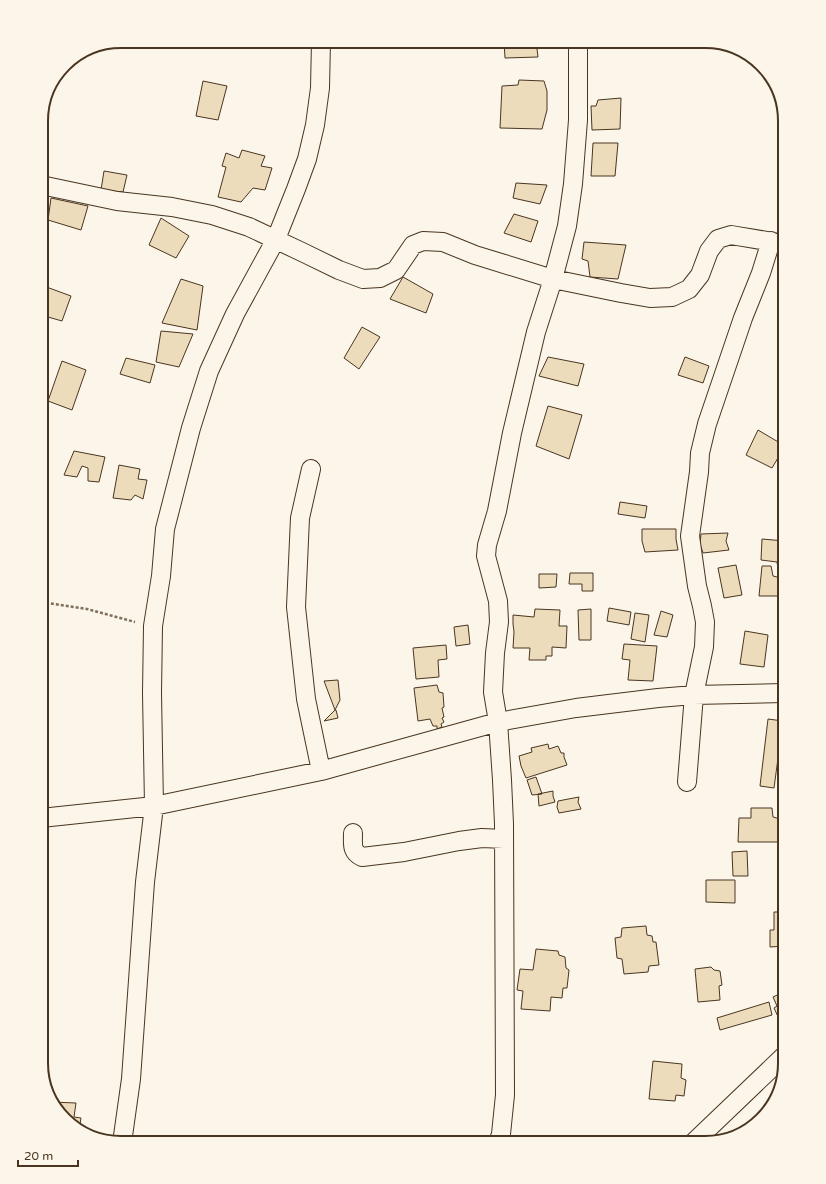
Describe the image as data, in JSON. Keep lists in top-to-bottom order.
{
  "scale_bar": "20 m"
}
